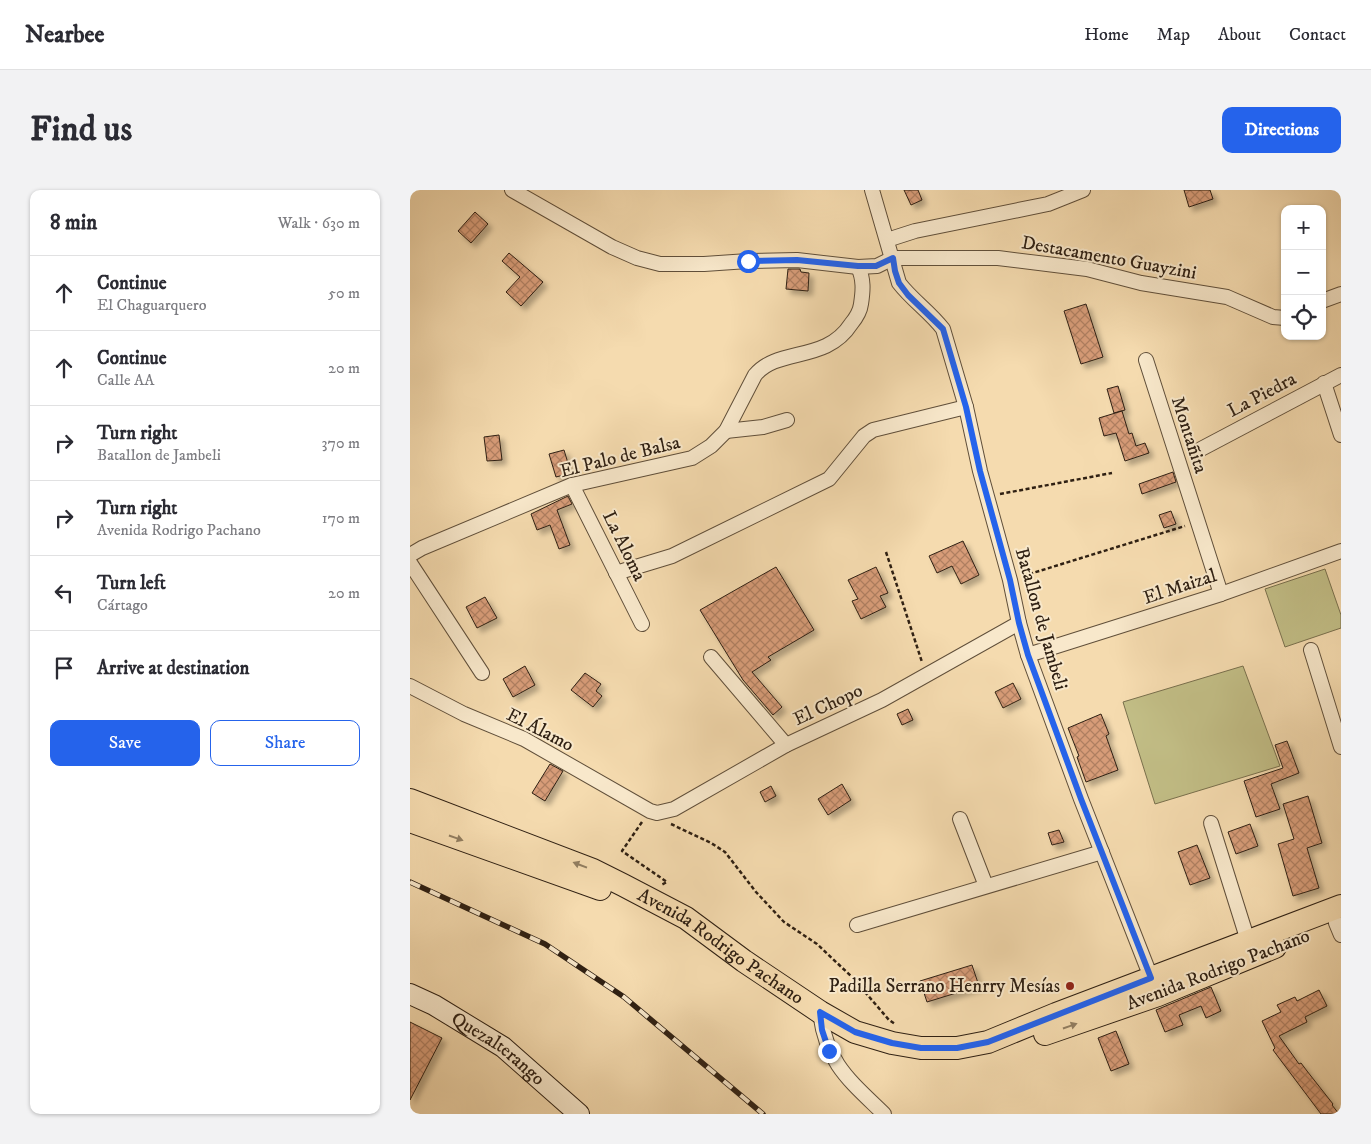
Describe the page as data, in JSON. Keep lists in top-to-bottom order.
{
  "streets": {
    "main road": ["Avenida Rodrigo Pachano"],
    "street": [
      "Destacamento Guayzini",
      "La Piedra",
      "Montañita",
      "El Palo de Balsa",
      "La Aloma",
      "El Maizal",
      "Batallon de Jambeli",
      "El Chopo",
      "El Álamo",
      "Quezalterango"
    ]
  },
  "crossings": [
    ["Destacamento Guayzini", "El Palo de Balsa"],
    ["Destacamento Guayzini", "Batallon de Jambeli"],
    ["Montañita", "El Maizal"],
    ["El Palo de Balsa", "La Aloma"],
    ["El Maizal", "Batallon de Jambeli"],
    ["Batallon de Jambeli", "El Chopo"],
    ["Batallon de Jambeli", "Avenida Rodrigo Pachano"],
    ["El Chopo", "El Álamo"]
  ],
  "places": ["Padilla Serrano Henrry Mesías"],
  "page": {
    "header": "Nearbee",
    "nav": [
      "Home",
      "Map",
      "About",
      "Contact"
    ],
    "buttons": [
      "Directions",
      ["Save", "Share"]
    ],
    "title": "Find us",
    "heading": ["8 min", "Walk · 630 m"],
    "map_buttons": ["+", "−"],
    "list": [
      ["Continue", "El Chaguarquero", "50 m"],
      ["Continue", "Calle AA", "20 m"],
      ["Turn right", "Batallon de Jambeli", "370 m"],
      ["Turn right", "Avenida Rodrigo Pachano", "170 m"],
      ["Turn left", "Cártago", "20 m"],
      "Arrive at destination"
    ]
  }
}
